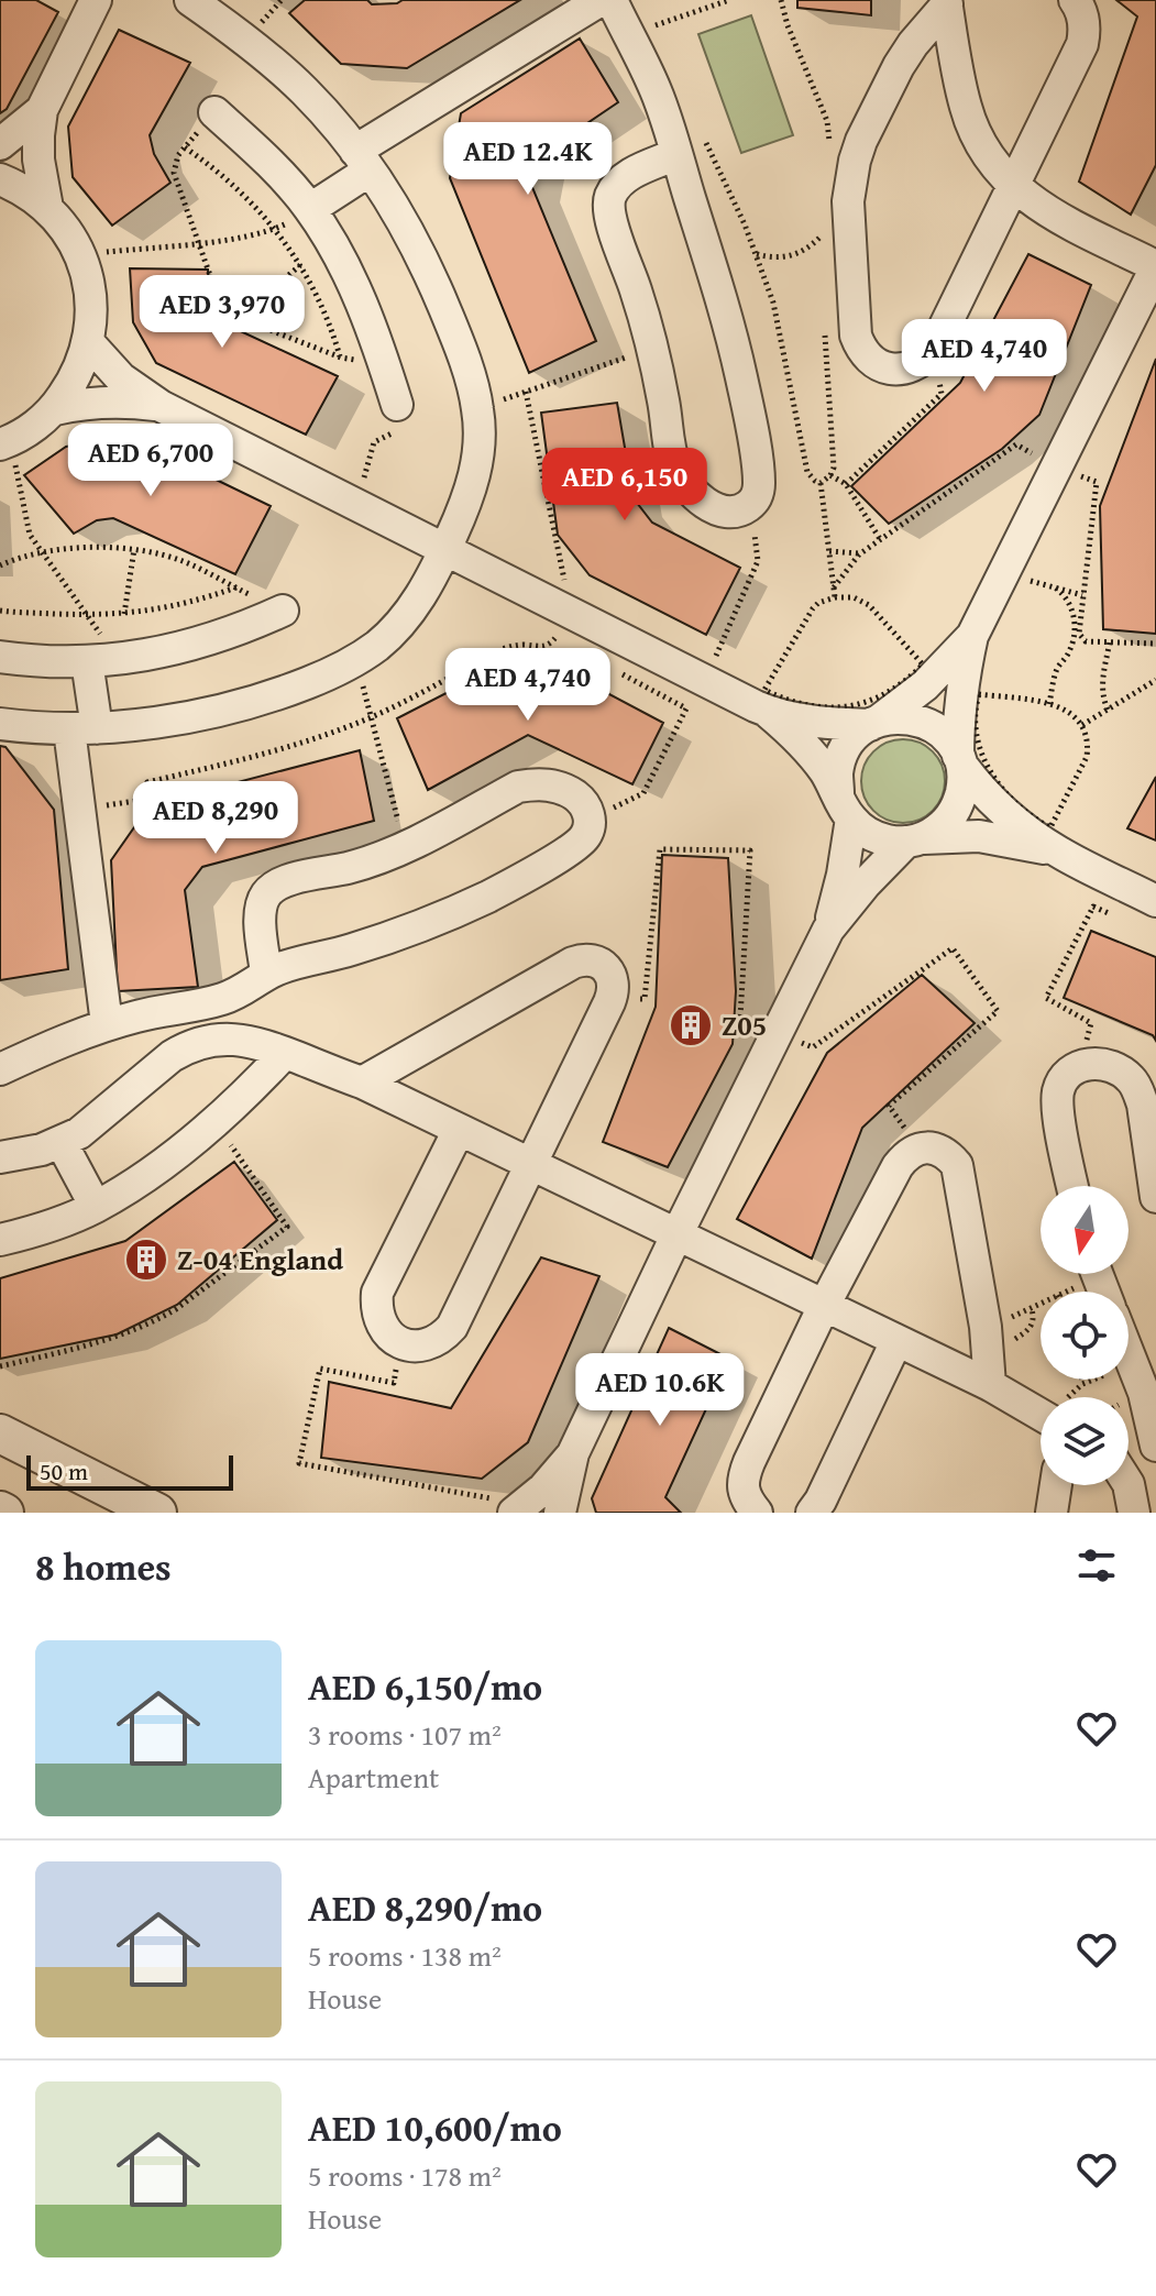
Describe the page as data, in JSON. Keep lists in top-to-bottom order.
{
  "places": {
    "building": ["Z05", "Z-04 England"]
  },
  "scale_bar": "50 m",
  "north": "bottom",
  "page": {
    "price": [
      "AED 12.4K",
      "AED 3,970",
      "AED 4,740",
      "AED 6,700",
      "AED 6,150",
      "AED 4,740",
      "AED 8,290",
      "AED 10.6K"
    ],
    "scale": "50 m",
    "heading": "8 homes",
    "list": [
      {
        "name": "AED 6,150/mo",
        "note": "3 rooms · 107 m² · Apartment"
      },
      {
        "name": "AED 8,290/mo",
        "note": "5 rooms · 138 m² · House"
      },
      {
        "name": "AED 10,600/mo",
        "note": "5 rooms · 178 m² · House"
      }
    ]
  }
}
